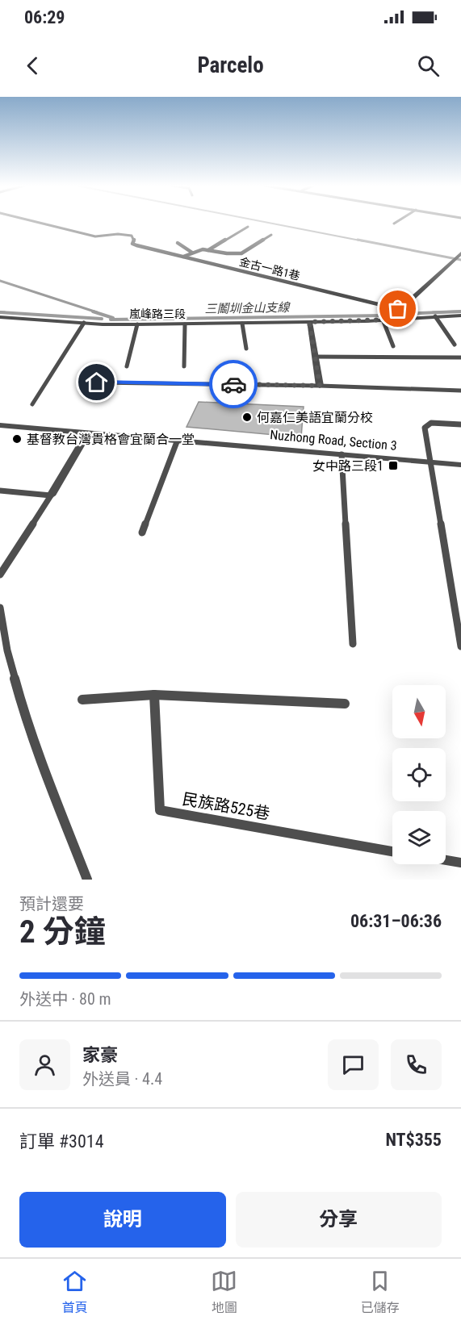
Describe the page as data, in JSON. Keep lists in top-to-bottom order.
{
  "streets": {
    "street": ["嵐峰路三段", "Nuzhong Road, Section 3"],
    "lane": ["金古一路1巷", "民族路525巷"]
  },
  "water": ["三鬮圳金山支線"],
  "places": {
    "other": ["何嘉仁美語宜蘭分校", "基督教台灣貴格會宜蘭合一堂"],
    "transit": ["女中路三段1"]
  },
  "north": "bottom",
  "page": {
    "status": "06:29",
    "header": "Parcelo",
    "heading": ["2 分鐘", "預計還要", "06:31–06:36"],
    "panel": [
      "家豪",
      "外送員 · 4.4",
      "訂單 #3014",
      "NT$355"
    ],
    "bar": "外送中 · 80 m",
    "buttons": ["說明", "分享"],
    "tabs": ["首頁", "地圖", "已儲存"]
  }
}
